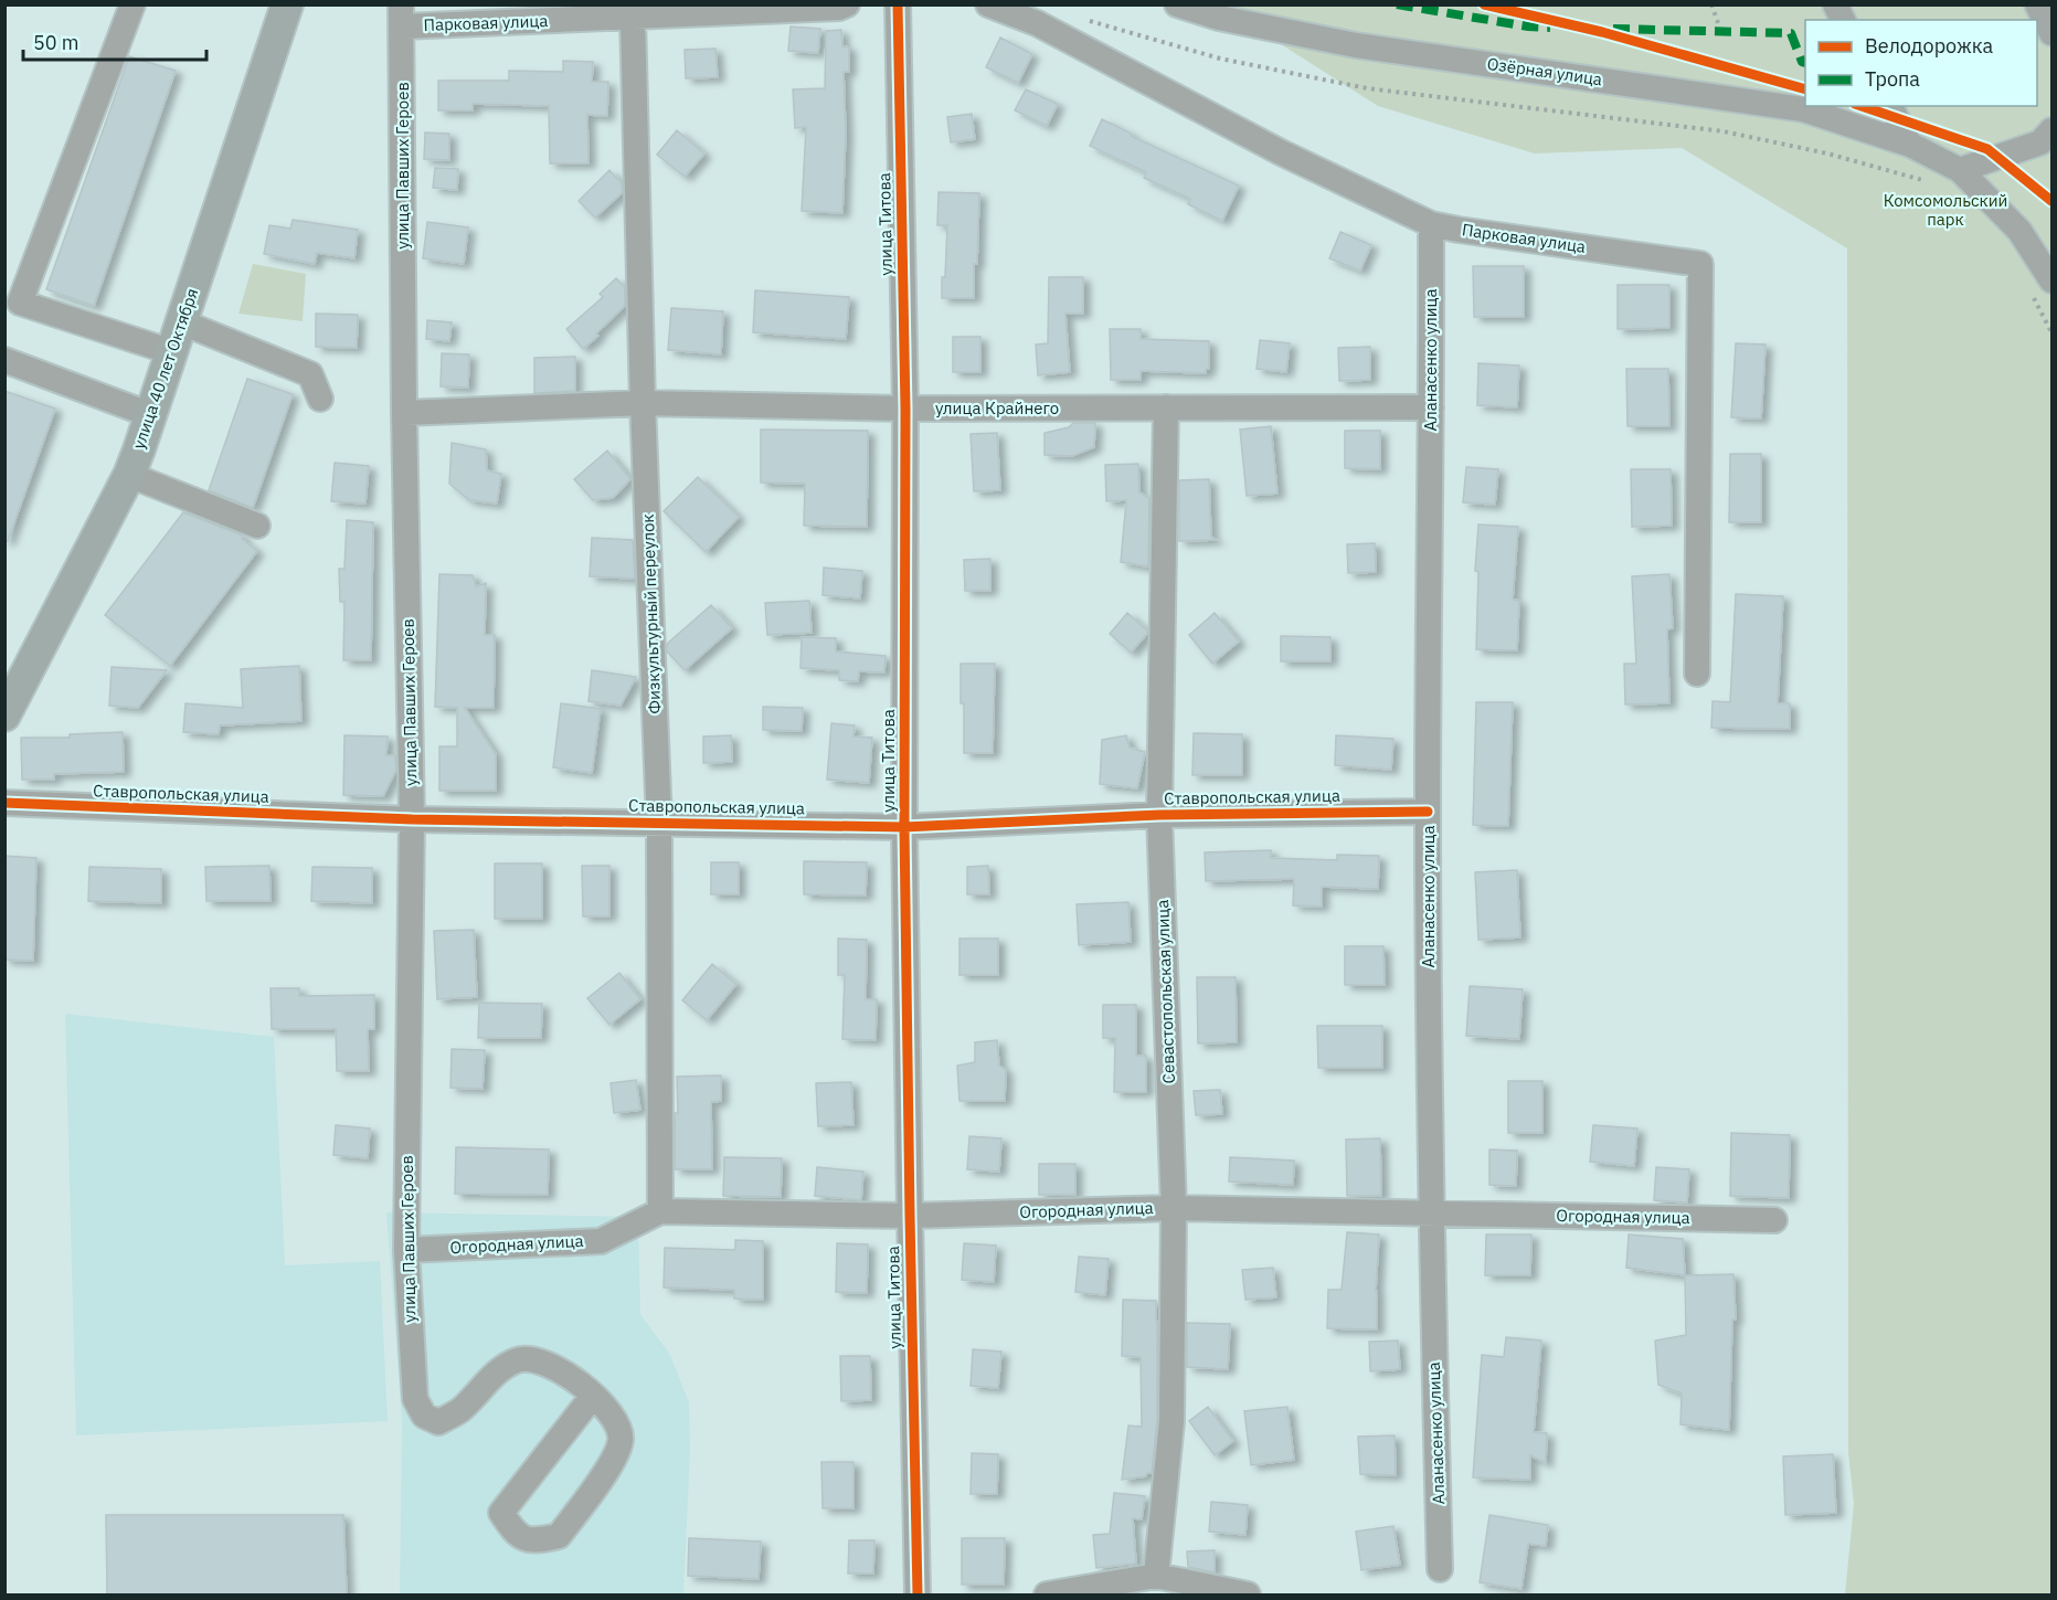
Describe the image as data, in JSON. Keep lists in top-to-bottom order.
{
  "streets": {
    "main road": ["улица 40 лет Октября"],
    "street": [
      "Парковая улица",
      "Озёрная улица",
      "улица Павших Героев",
      "улица Титова",
      "Аланасенко улица",
      "улица Крайнего",
      "Физкультурный переулок",
      "Ставропольская улица",
      "Севастопольская улица",
      "Огородная улица"
    ]
  },
  "crossings": [
    ["Парковая улица", "улица Павших Героев"],
    ["Парковая улица", "Аланасенко улица"],
    ["Парковая улица", "Физкультурный переулок"],
    ["улица Павших Героев", "улица Крайнего"],
    ["улица Павших Героев", "Ставропольская улица"],
    ["улица Павших Героев", "Огородная улица"],
    ["улица Титова", "улица Крайнего"],
    ["улица Титова", "Ставропольская улица"],
    ["улица Титова", "Огородная улица"],
    ["Аланасенко улица", "улица Крайнего"],
    ["Аланасенко улица", "Ставропольская улица"],
    ["Аланасенко улица", "Огородная улица"],
    ["улица Крайнего", "Физкультурный переулок"],
    ["улица Крайнего", "Севастопольская улица"],
    ["Физкультурный переулок", "Ставропольская улица"],
    ["Физкультурный переулок", "Огородная улица"],
    ["Ставропольская улица", "Севастопольская улица"],
    ["Севастопольская улица", "Огородная улица"]
  ],
  "parks": ["Комсомольский парк"],
  "legend": ["Велодорожка", "Тропа"],
  "scale_bar": "50 m"
}
